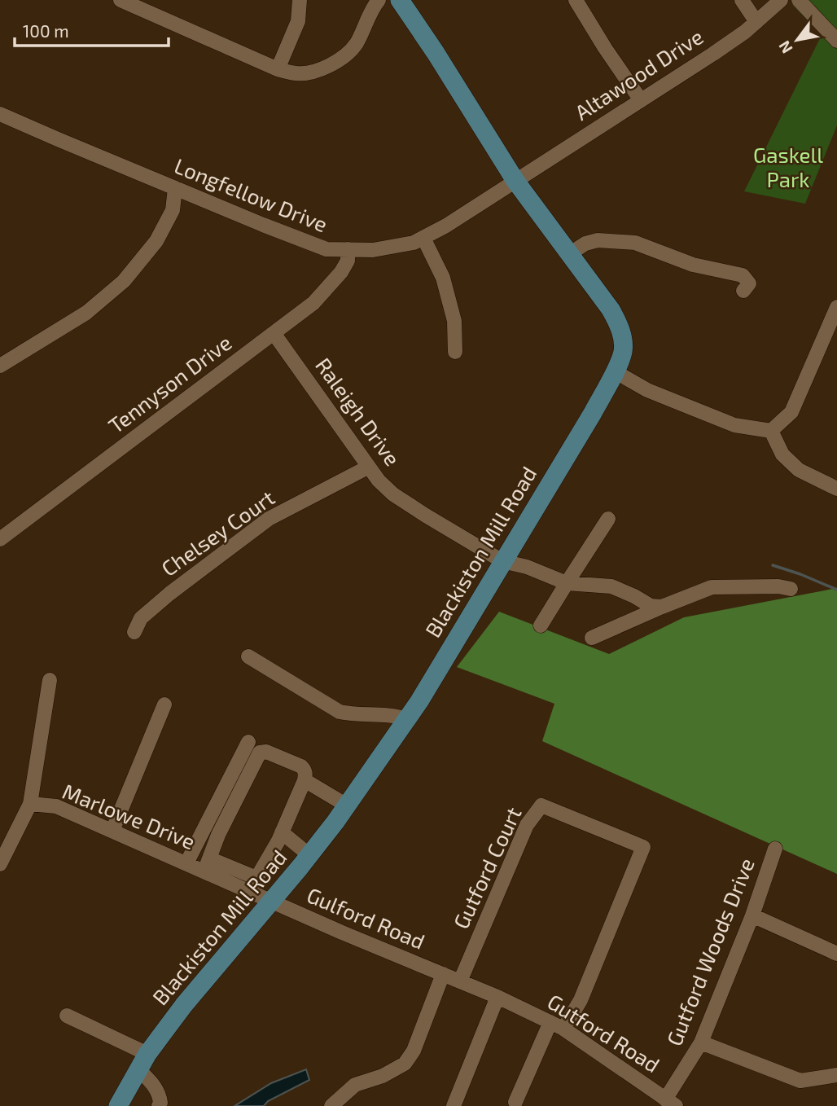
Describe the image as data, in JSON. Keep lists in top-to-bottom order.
{
  "streets": {
    "main road": ["Blackiston Mill Road"],
    "street": [
      "Altawood Drive",
      "Longfellow Drive",
      "Tennyson Drive",
      "Raleigh Drive",
      "Chelsey Court",
      "Marlowe Drive",
      "Gutford Court",
      "Gulford Road",
      "Gutford Woods Drive",
      "Gutford Road"
    ]
  },
  "crossings": [
    ["Altawood Drive", "Longfellow Drive"],
    ["Altawood Drive", "Blackiston Mill Road"],
    ["Longfellow Drive", "Tennyson Drive"],
    ["Longfellow Drive", "Blackiston Mill Road"],
    ["Tennyson Drive", "Raleigh Drive"],
    ["Raleigh Drive", "Chelsey Court"],
    ["Raleigh Drive", "Blackiston Mill Road"],
    ["Blackiston Mill Road", "Marlowe Drive"],
    ["Blackiston Mill Road", "Gulford Road"],
    ["Marlowe Drive", "Gulford Road"],
    ["Gutford Court", "Gutford Road"],
    ["Gulford Road", "Gutford Road"],
    ["Gutford Woods Drive", "Gutford Road"]
  ],
  "parks": ["Gaskell Park"],
  "scale_bar": "100 m",
  "north": "bottom left"
}
